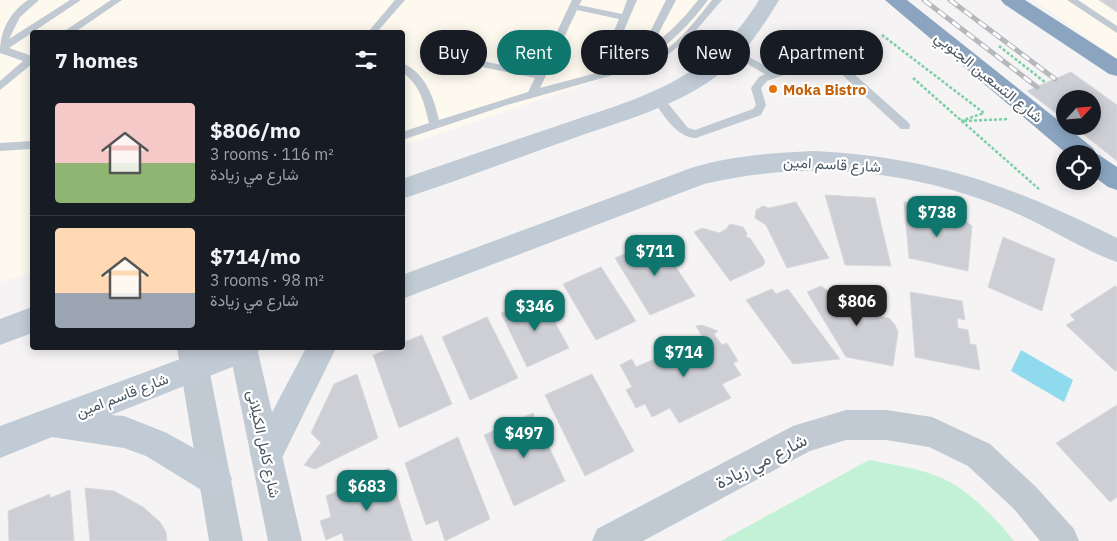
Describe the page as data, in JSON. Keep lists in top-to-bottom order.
{
  "streets": {
    "highway": ["شارع التسعين الجنوبي"],
    "main road": ["شارع قاسم امين"],
    "street": ["شارع كامل الكيلانى", "شارع مي زيادة"]
  },
  "places": ["Moka Bistro"],
  "north": "top right",
  "page": {
    "chip": [
      "Buy",
      "Rent",
      "Filters",
      "New",
      "Apartment"
    ],
    "heading": "7 homes",
    "list": [
      {
        "name": "$806/mo",
        "note": "3 rooms · 116 m² · شارع مي زيادة"
      },
      {
        "name": "$714/mo",
        "note": "3 rooms · 98 m² · شارع مي زيادة"
      }
    ],
    "price": [
      "$738",
      "$711",
      "$806",
      "$346",
      "$714",
      "$497",
      "$683"
    ]
  }
}
